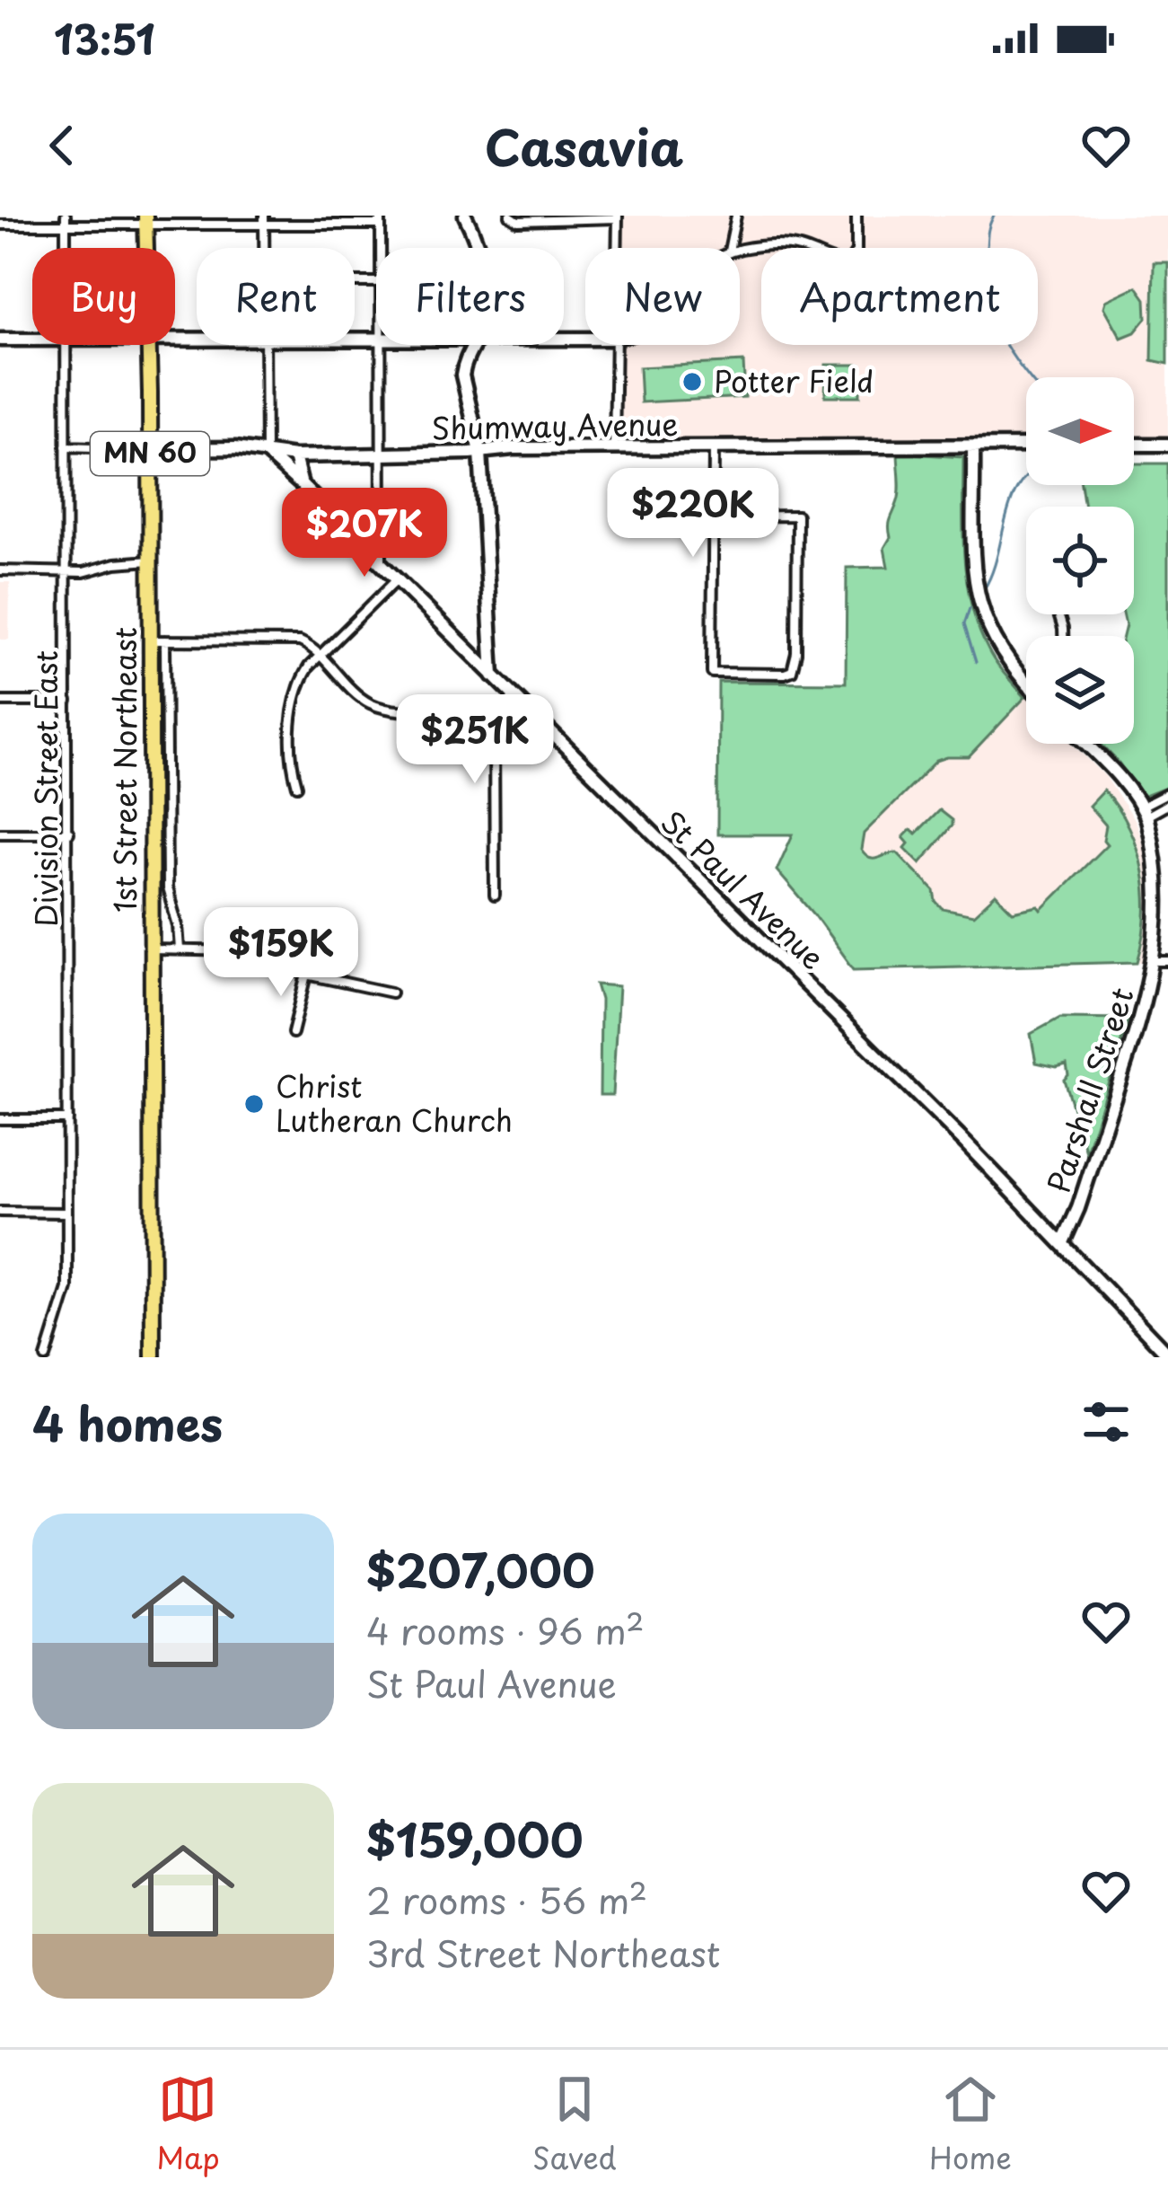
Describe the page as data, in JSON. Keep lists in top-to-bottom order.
{
  "streets": {
    "main road": ["MN 60", "1st Street Northeast"],
    "street": [
      "Shumway Avenue",
      "Division Street East",
      "St Paul Avenue",
      "Parshall Street"
    ]
  },
  "crossings": [
    ["Shumway Avenue", "1st Street Northeast"],
    ["Shumway Avenue", "Division Street East"],
    ["Shumway Avenue", "St Paul Avenue"],
    ["St Paul Avenue", "Parshall Street"]
  ],
  "places": ["Potter Field", "Christ Lutheran Church"],
  "north": "right",
  "page": {
    "status": "13:51",
    "header": "Casavia",
    "chip": [
      "Buy",
      "Rent",
      "Filters",
      "New",
      "Apartment"
    ],
    "price": [
      "$220K",
      "$207K",
      "$251K",
      "$159K"
    ],
    "heading": "4 homes",
    "list": [
      {
        "name": "$207,000",
        "note": "4 rooms · 96 m² · St Paul Avenue"
      },
      {
        "name": "$159,000",
        "note": "2 rooms · 56 m² · 3rd Street Northeast"
      }
    ],
    "tabs": ["Map", "Saved", "Home"]
  }
}
